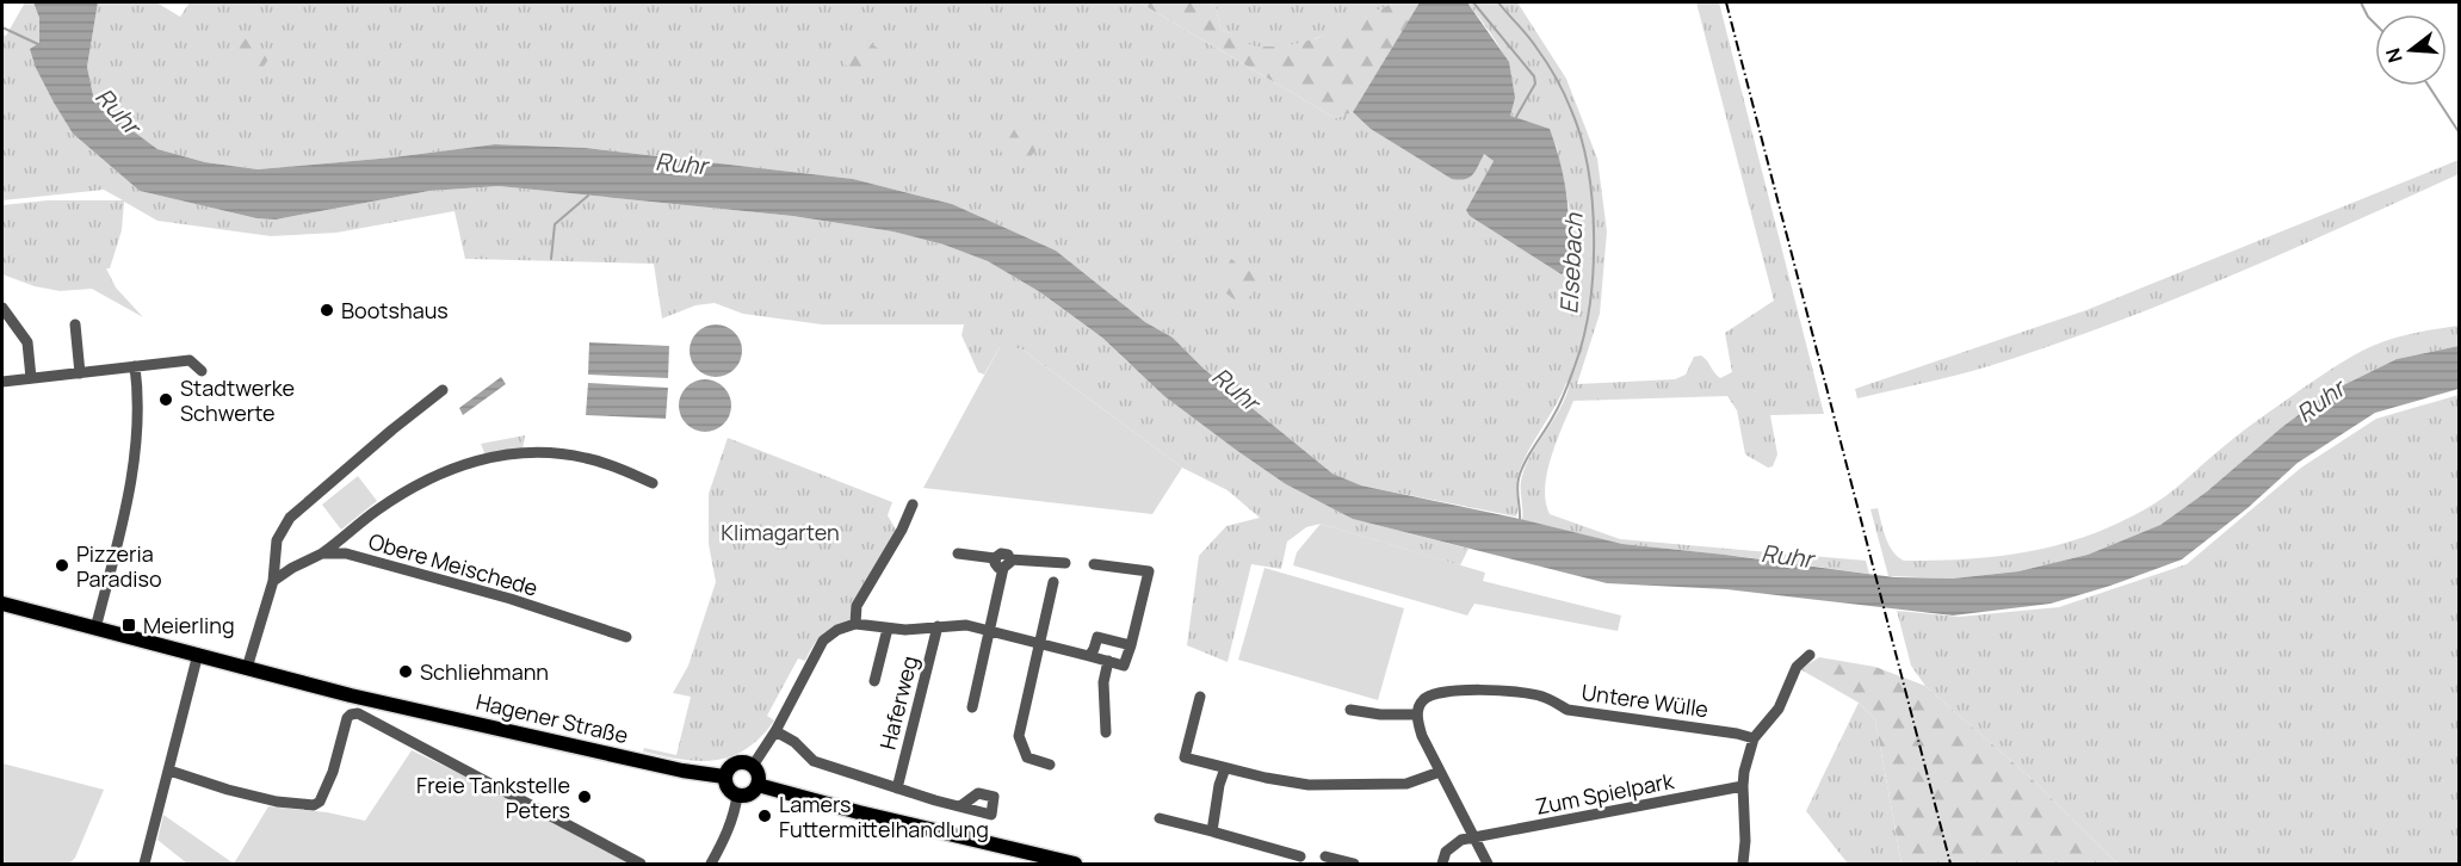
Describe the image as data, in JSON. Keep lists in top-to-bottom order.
{
  "streets": {
    "main road": ["Hagener Straße"],
    "street": [
      "Obere Meischede",
      "Untere Wülle",
      "Haferweg",
      "Zum Spielpark"
    ]
  },
  "water": ["Ruhr", "Elsebach"],
  "parks": ["Klimagarten"],
  "places": {
    "other": [
      "Bootshaus",
      "Stadtwerke Schwerte",
      "Pizzeria Paradiso",
      "Schliehmann",
      "Freie Tankstelle Peters",
      "Lamers Futtermittelhandlung"
    ],
    "transit": ["Meierling"]
  },
  "north": "left"
}
